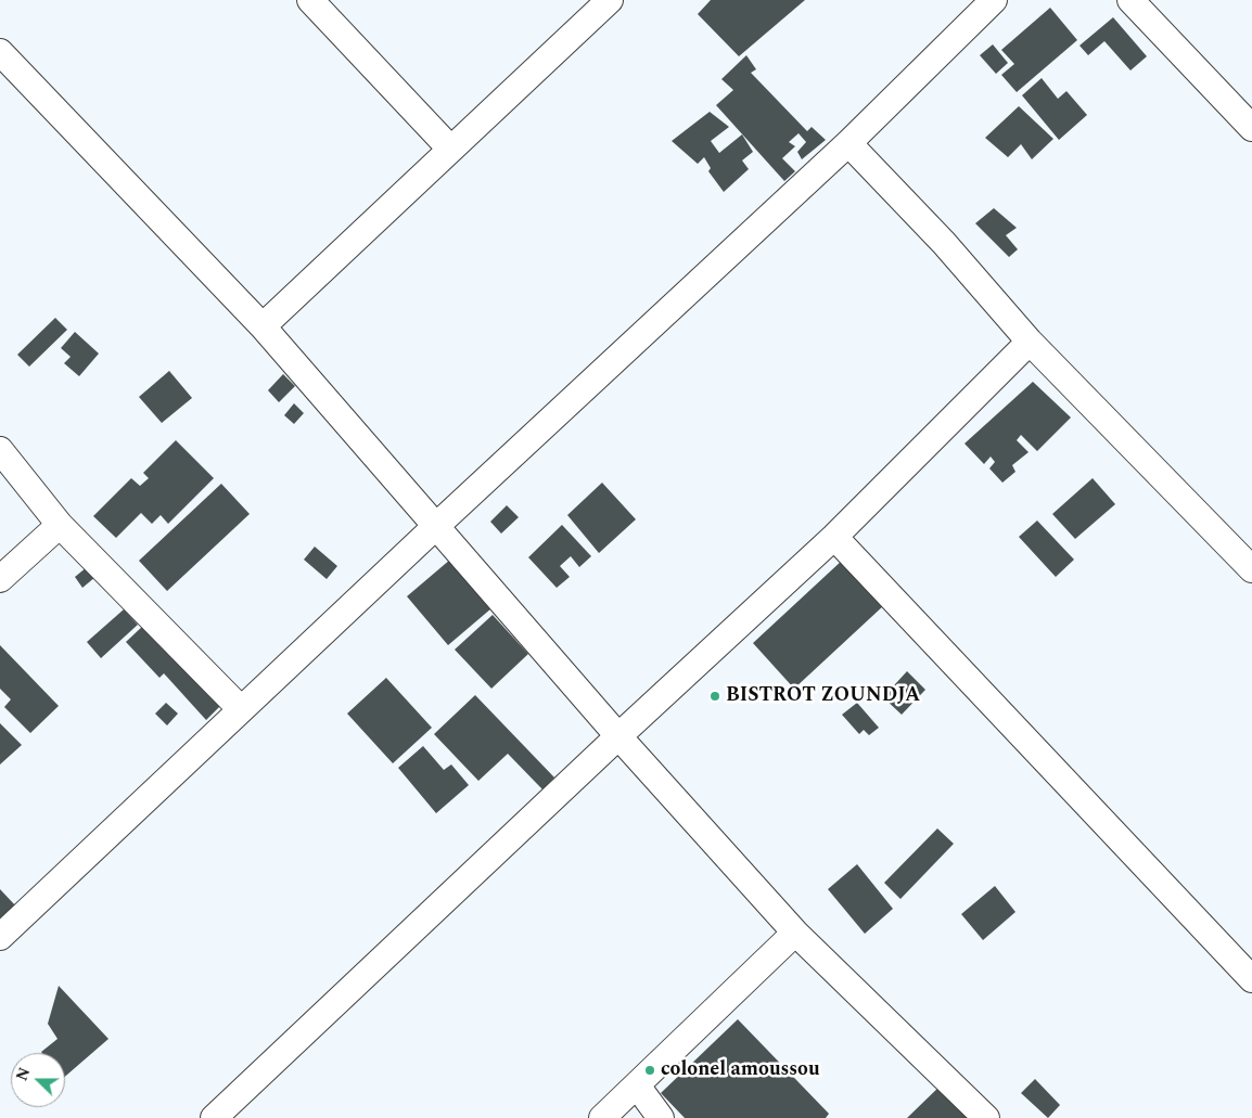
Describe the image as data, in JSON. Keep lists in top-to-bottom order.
{
  "places": ["BISTROT ZOUNDJA", "colonel amoussou"],
  "north": "left"
}
